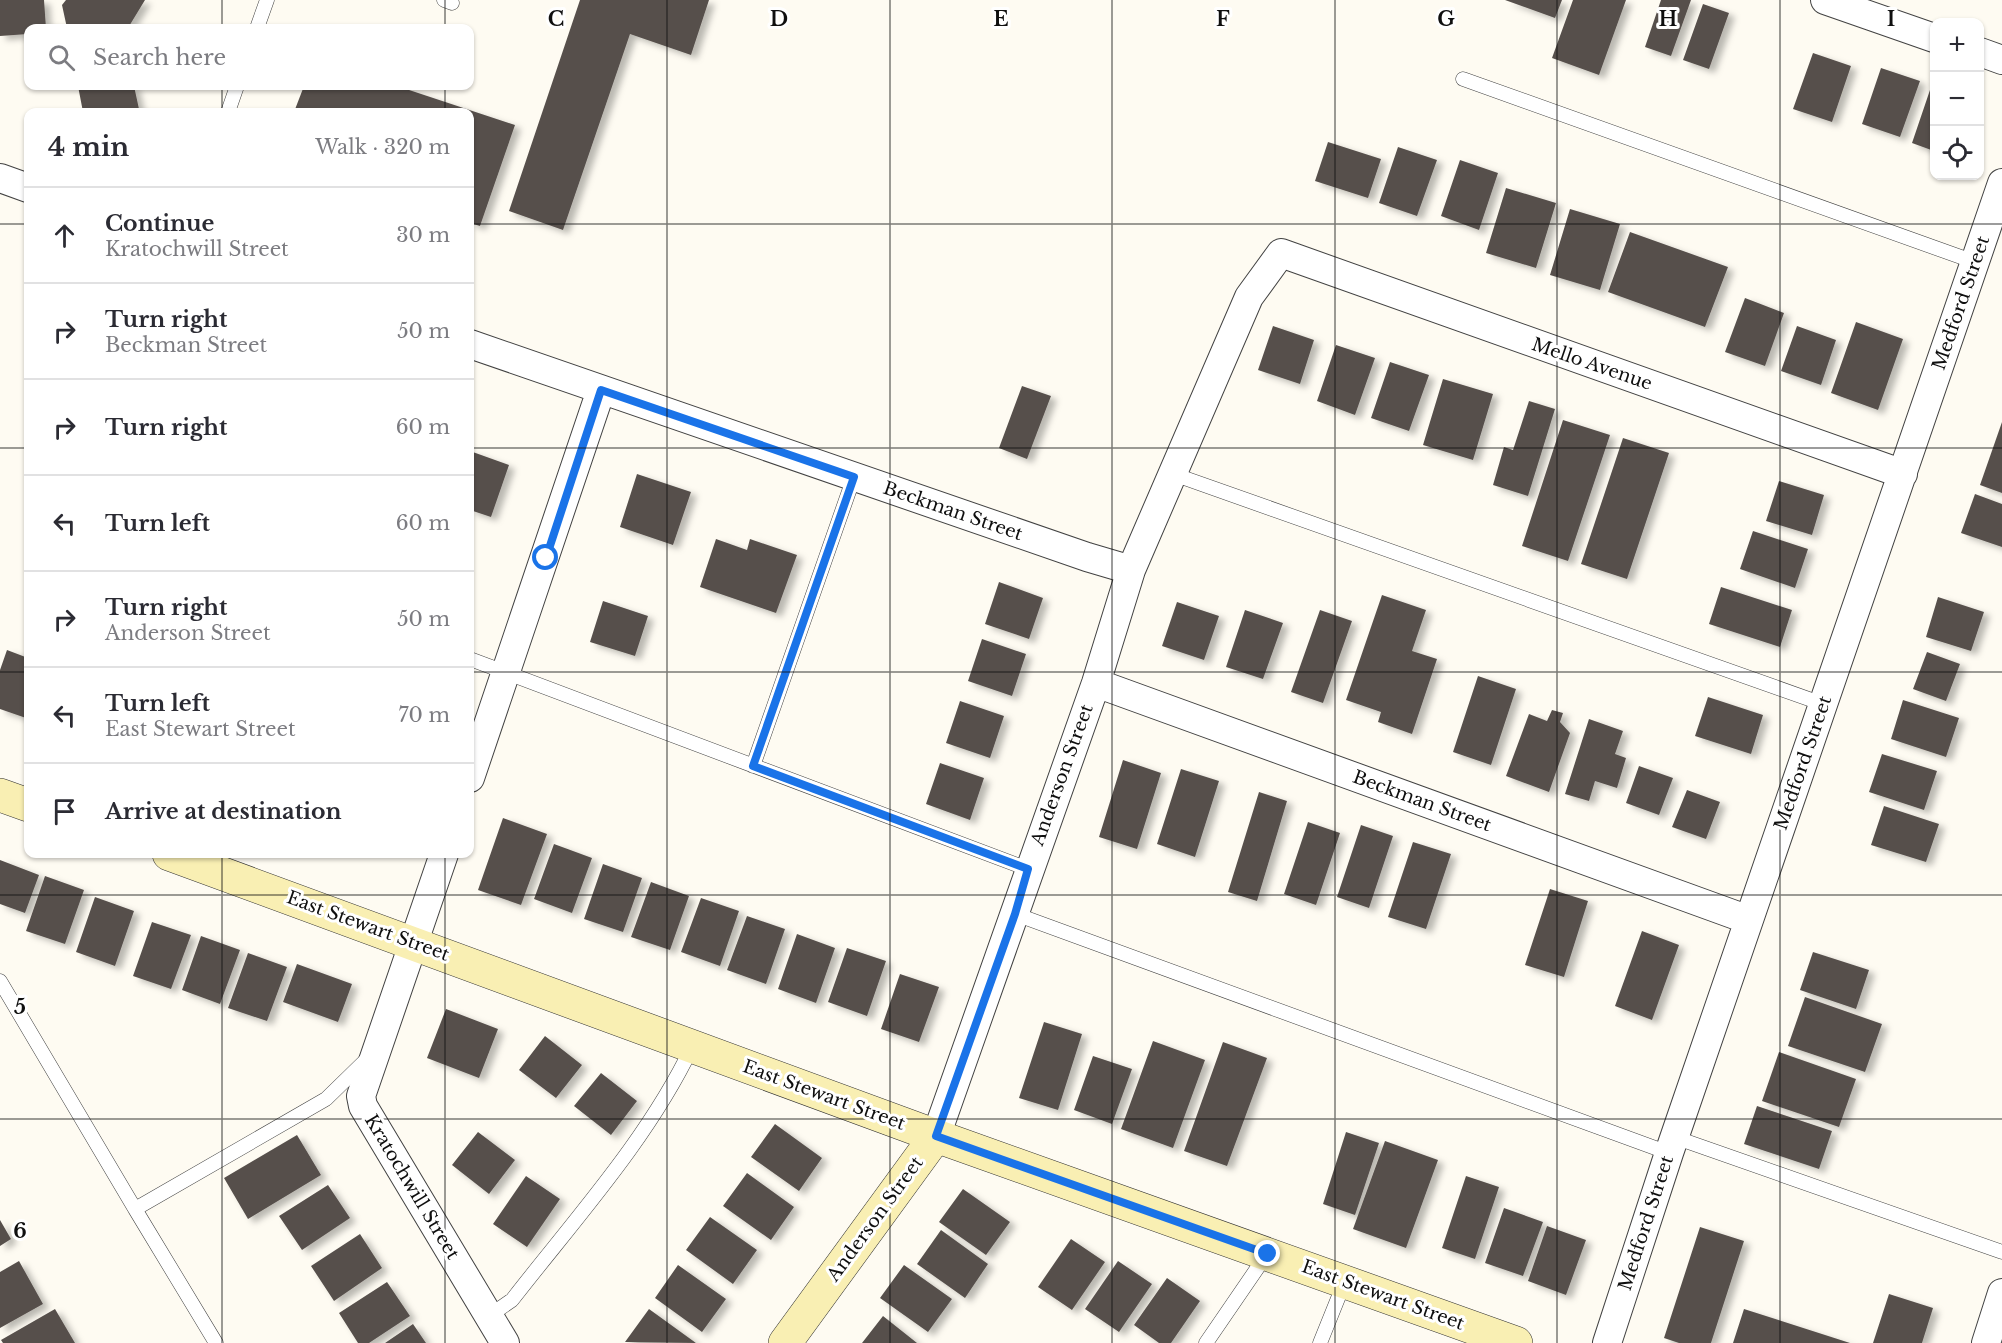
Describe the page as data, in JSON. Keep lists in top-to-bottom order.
{
  "streets": {
    "main road": ["Anderson Street", "East Stewart Street"],
    "street": [
      "Medford Street",
      "Mello Avenue",
      "Beckman Street",
      "Kratochwill Street"
    ]
  },
  "crossings": [
    ["Medford Street", "Mello Avenue"],
    ["Medford Street", "Beckman Street"],
    ["Mello Avenue", "Anderson Street"],
    ["Beckman Street", "Anderson Street"],
    ["Anderson Street", "East Stewart Street"],
    ["East Stewart Street", "Kratochwill Street"]
  ],
  "page": {
    "map_buttons": ["+", "−"],
    "search": "Search here",
    "heading": ["4 min", "Walk · 320 m"],
    "list": [
      ["Continue", "Kratochwill Street", "30 m"],
      ["Turn right", "Beckman Street", "50 m"],
      ["Turn right", "60 m"],
      ["Turn left", "60 m"],
      ["Turn right", "Anderson Street", "50 m"],
      ["Turn left", "East Stewart Street", "70 m"],
      "Arrive at destination"
    ]
  },
  "grid": {
    "columns": [
      "C",
      "D",
      "E",
      "F",
      "G",
      "H",
      "I"
    ],
    "rows": ["5", "6"]
  }
}
